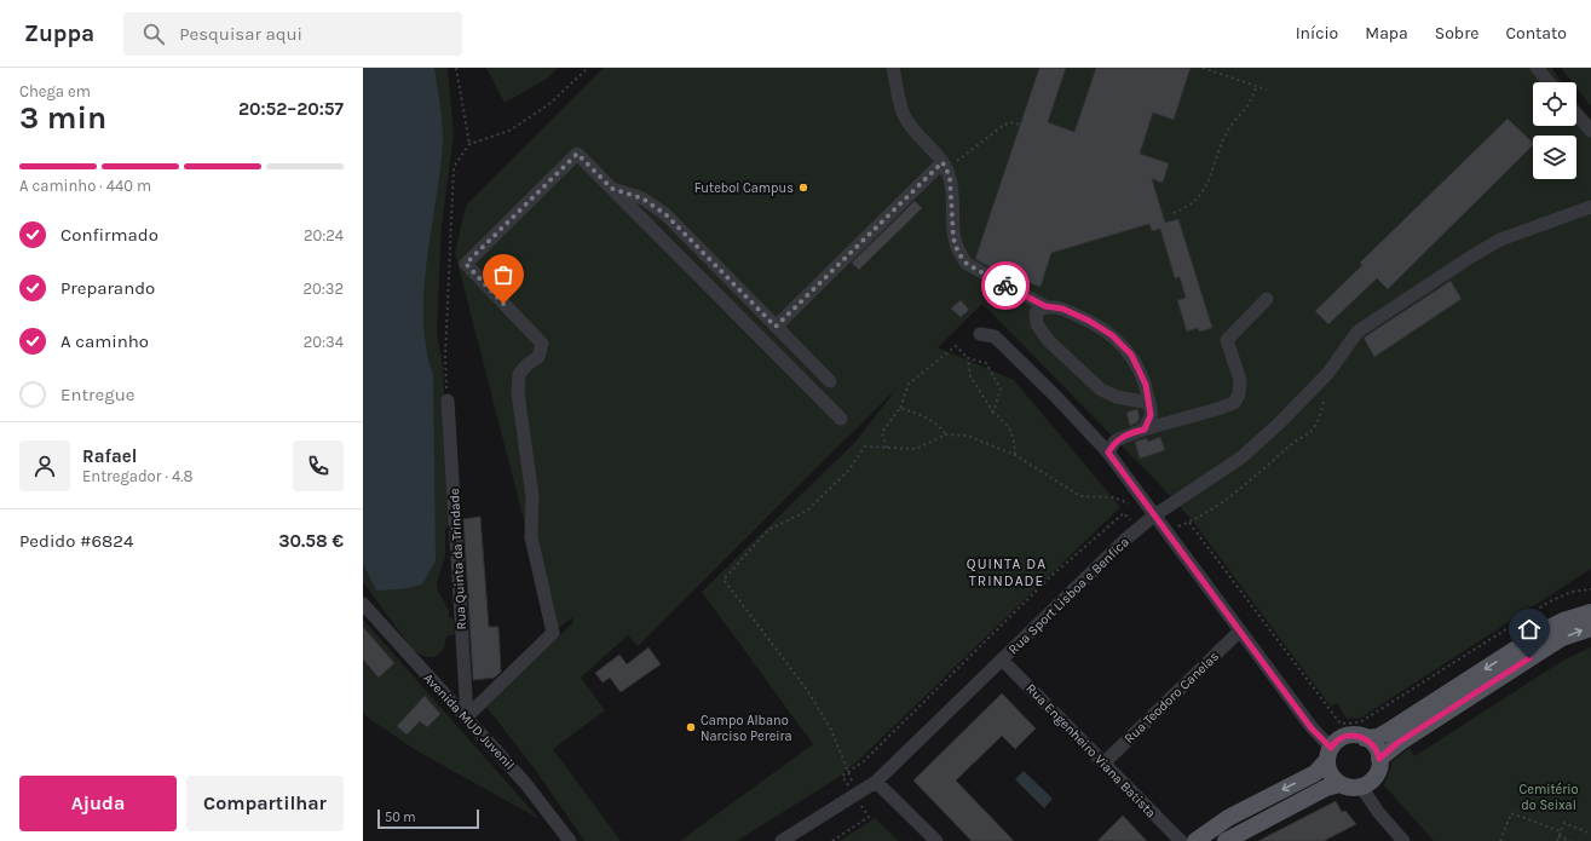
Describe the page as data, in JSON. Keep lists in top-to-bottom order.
{
  "streets": {
    "street": [
      "Rua Quinta da Trindade",
      "Rua Sport Lisboa e Benfica",
      "Rua Teodoro Canelas",
      "Avenida MUD Juvenil",
      "Rua Engenheiro Viana Batista"
    ]
  },
  "crossings": [
    ["Rua Quinta da Trindade", "Avenida MUD Juvenil"],
    ["Rua Sport Lisboa e Benfica", "Rua Engenheiro Viana Batista"],
    ["Rua Teodoro Canelas", "Rua Engenheiro Viana Batista"]
  ],
  "districts": ["QUINTA DA TRINDADE"],
  "parks": ["Cemitério do Seixal"],
  "places": ["Futebol Campus", "Campo Albano Narciso Pereira"],
  "scale_bar": "50 m",
  "page": {
    "header": "Zuppa",
    "search": "Pesquisar aqui",
    "nav": [
      "Início",
      "Mapa",
      "Sobre",
      "Contato"
    ],
    "heading": ["3 min", "Chega em", "20:52–20:57"],
    "panel": [
      "Rafael",
      "Entregador · 4.8",
      "Pedido #6824",
      "30.58 €"
    ],
    "bar": "A caminho · 440 m",
    "list": [
      ["Confirmado", "20:24"],
      ["Preparando", "20:32"],
      ["A caminho", "20:34"],
      "Entregue"
    ],
    "buttons": ["Ajuda", "Compartilhar"],
    "scale": "50 m"
  }
}
